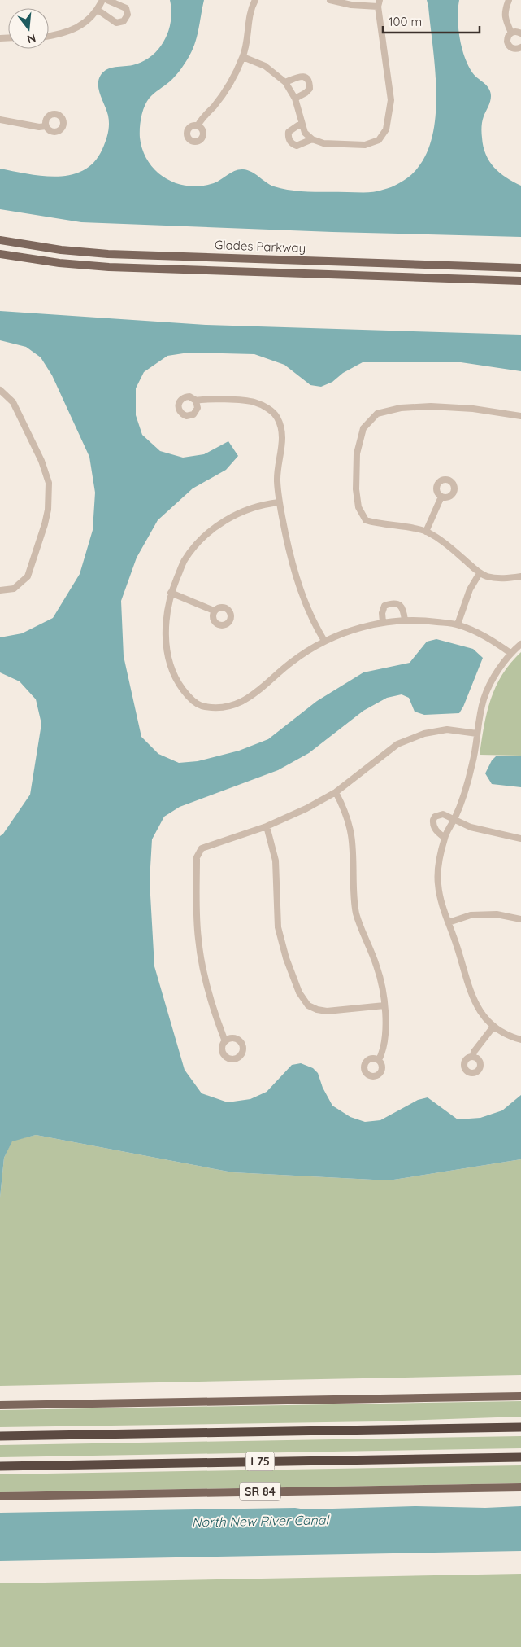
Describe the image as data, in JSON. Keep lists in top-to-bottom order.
{
  "streets": {
    "highway": ["I 75"],
    "main road": ["Glades Parkway", "SR 84"]
  },
  "water": ["North New River Canal"],
  "scale_bar": "100 m",
  "north": "bottom"
}
